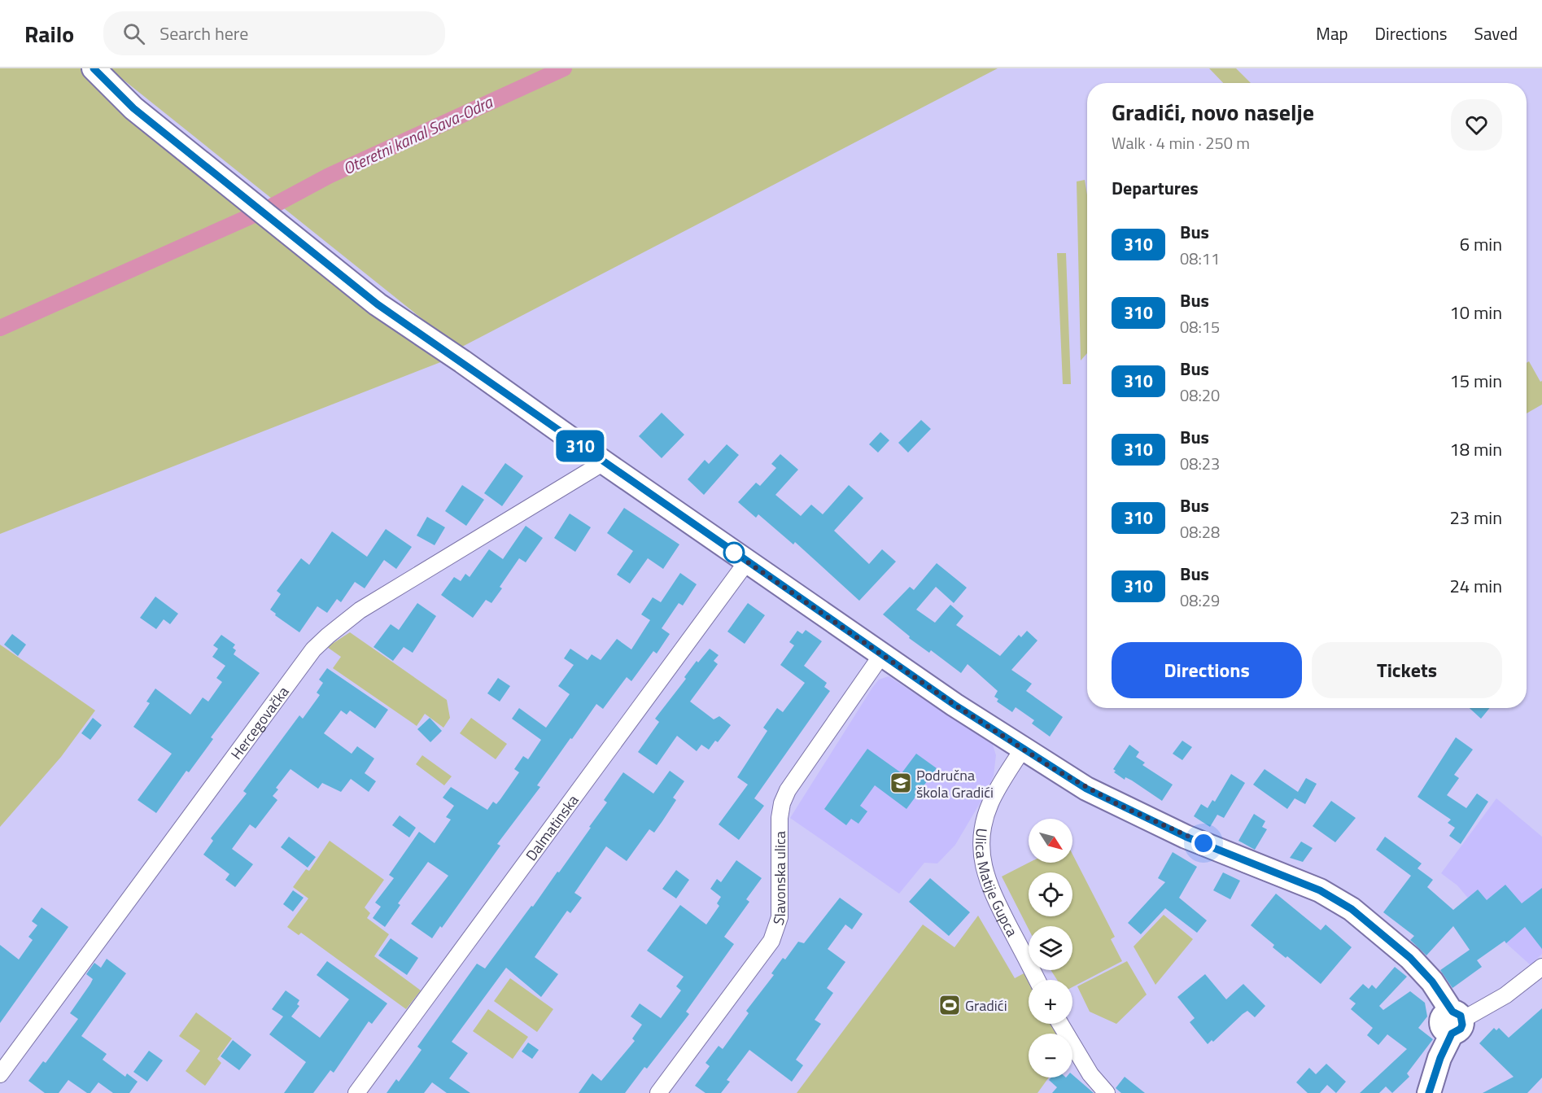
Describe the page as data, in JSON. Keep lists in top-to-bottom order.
{
  "streets": {
    "street": [
      "Hercegovačka",
      "Dalmatinska",
      "Slavonska ulica",
      "Ulica Matije Gupca"
    ]
  },
  "water": ["Oteretni kanal Sava-Odra"],
  "places": {
    "school or university": ["Područna škola Gradići"],
    "sports": ["Gradići"]
  },
  "lines": ["bus line 310"],
  "north": "bottom right",
  "page": {
    "header": "Railo",
    "search": "Search here",
    "nav": ["Map", "Directions", "Saved"],
    "on_map": "310",
    "heading": [
      ["Gradići, novo naselje", "Walk · 4 min · 250 m"],
      "Departures"
    ],
    "list": [
      {
        "mark": "310",
        "name": "Bus",
        "note": "08:11",
        "value": "6 min"
      },
      {
        "mark": "310",
        "name": "Bus",
        "note": "08:15",
        "value": "10 min"
      },
      {
        "mark": "310",
        "name": "Bus",
        "note": "08:20",
        "value": "15 min"
      },
      {
        "mark": "310",
        "name": "Bus",
        "note": "08:23",
        "value": "18 min"
      },
      {
        "mark": "310",
        "name": "Bus",
        "note": "08:28",
        "value": "23 min"
      },
      {
        "mark": "310",
        "name": "Bus",
        "note": "08:29",
        "value": "24 min"
      }
    ],
    "buttons": ["Directions", "Tickets"],
    "map_buttons": ["+", "−"]
  }
}
